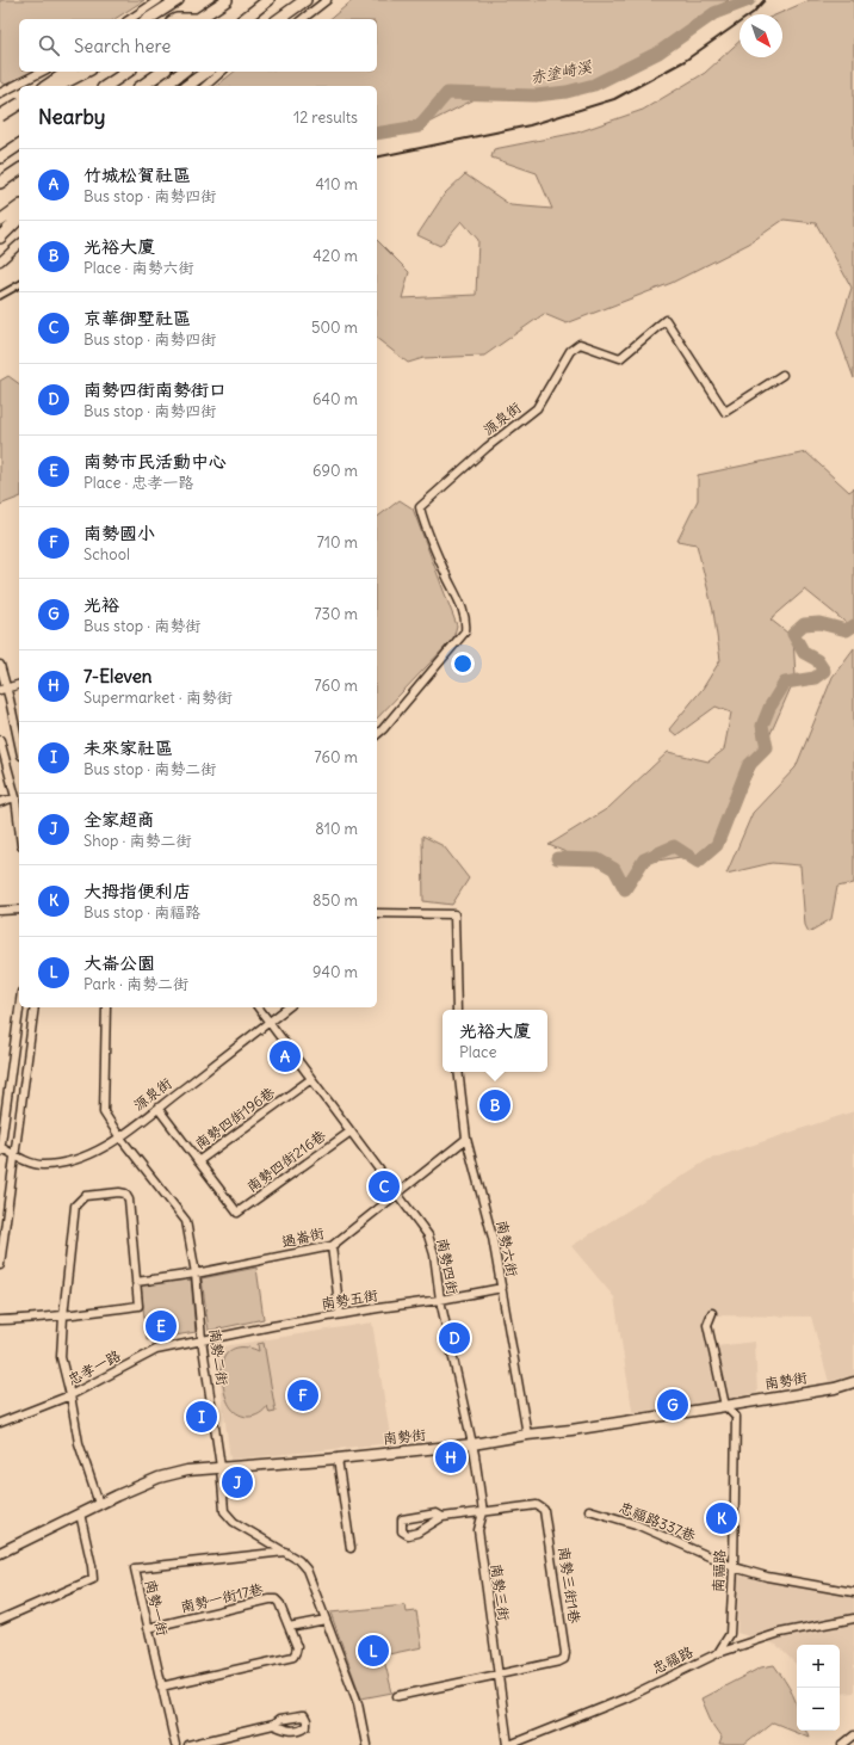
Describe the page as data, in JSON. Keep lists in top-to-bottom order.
{
  "streets": {
    "main road": ["南勢街"],
    "street": [
      "源泉街",
      "南勢四街196巷",
      "南勢四街216巷",
      "過崙街",
      "南勢六街",
      "南勢四街",
      "南勢五街",
      "南勢二街",
      "忠孝一路",
      "忠福路337巷",
      "南福路",
      "南勢三街1巷",
      "南勢三街",
      "南勢一街17巷",
      "南勢一街",
      "忠福路"
    ]
  },
  "crossings": [
    ["源泉街", "南勢四街"],
    ["源泉街", "南勢二街"],
    ["南勢四街196巷", "南勢四街216巷"],
    ["南勢四街196巷", "南勢四街"],
    ["南勢四街216巷", "南勢四街"],
    ["過崙街", "南勢六街"],
    ["過崙街", "南勢四街"],
    ["過崙街", "南勢二街"],
    ["南勢六街", "南勢五街"],
    ["南勢六街", "南勢街"],
    ["南勢四街", "南勢五街"],
    ["南勢四街", "南勢街"],
    ["南勢四街", "南勢三街"],
    ["南勢五街", "南勢二街"],
    ["南勢五街", "忠孝一路"],
    ["南勢二街", "忠孝一路"],
    ["南勢二街", "南勢街"],
    ["南勢二街", "南勢一街"],
    ["南勢街", "南福路"],
    ["南勢街", "南勢三街"],
    ["忠福路337巷", "南福路"],
    ["南福路", "忠福路"],
    ["南勢三街1巷", "南勢三街"],
    ["南勢三街", "忠福路"],
    ["南勢一街17巷", "南勢一街"]
  ],
  "water": ["赤塗崎溪"],
  "north": "bottom right",
  "page": {
    "search": "Search here",
    "heading": ["Nearby", "12 results"],
    "list": [
      {
        "mark": "A",
        "name": "竹城松賀社區",
        "note": "Bus stop · 南勢四街",
        "value": "410 m"
      },
      {
        "mark": "B",
        "name": "光裕大廈",
        "note": "Place · 南勢六街",
        "value": "420 m"
      },
      {
        "mark": "C",
        "name": "京華御墅社區",
        "note": "Bus stop · 南勢四街",
        "value": "500 m"
      },
      {
        "mark": "D",
        "name": "南勢四街南勢街口",
        "note": "Bus stop · 南勢四街",
        "value": "640 m"
      },
      {
        "mark": "E",
        "name": "南勢市民活動中心",
        "note": "Place · 忠孝一路",
        "value": "690 m"
      },
      {
        "mark": "F",
        "name": "南勢國小",
        "note": "School",
        "value": "710 m"
      },
      {
        "mark": "G",
        "name": "光裕",
        "note": "Bus stop · 南勢街",
        "value": "730 m"
      },
      {
        "mark": "H",
        "name": "7-Eleven",
        "note": "Supermarket · 南勢街",
        "value": "760 m"
      },
      {
        "mark": "I",
        "name": "未來家社區",
        "note": "Bus stop · 南勢二街",
        "value": "760 m"
      },
      {
        "mark": "J",
        "name": "全家超商",
        "note": "Shop · 南勢二街",
        "value": "810 m"
      },
      {
        "mark": "K",
        "name": "大拇指便利店",
        "note": "Bus stop · 南福路",
        "value": "850 m"
      },
      {
        "mark": "L",
        "name": "大崙公園",
        "note": "Park · 南勢二街",
        "value": "940 m"
      }
    ],
    "popup": ["光裕大廈", "Place"],
    "pins": [
      "A",
      "B",
      "C",
      "E",
      "D",
      "F",
      "G",
      "I",
      "H",
      "J",
      "K",
      "L"
    ],
    "map_buttons": ["+", "−"]
  }
}
